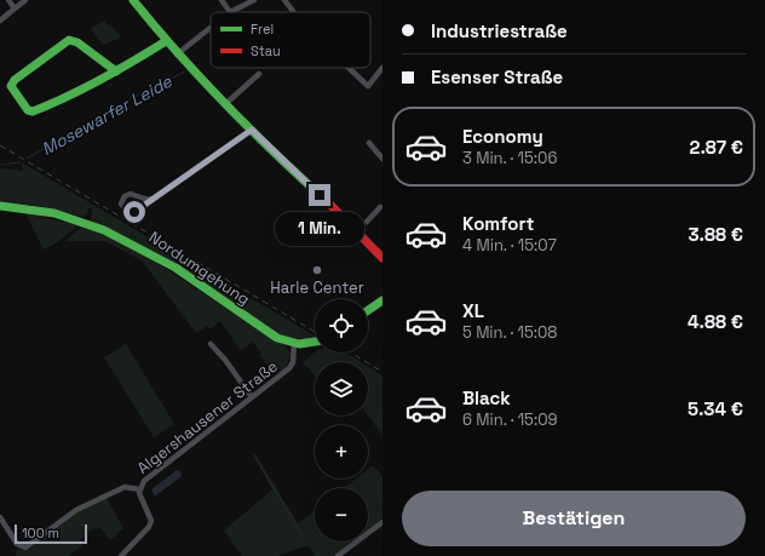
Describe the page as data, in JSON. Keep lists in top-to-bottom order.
{
  "streets": {
    "street": ["Nordumgehung", "Algershausener Straße"]
  },
  "crossings": [
    ["Nordumgehung", "Algershausener Straße"]
  ],
  "water": ["Mosewarfer Leide"],
  "places": ["Harle Center"],
  "legend": ["Frei", "Stau"],
  "scale_bar": "100 m",
  "page": {
    "banner": ["Industriestraße", "Esenser Straße"],
    "list": [
      {
        "name": "Economy",
        "note": "3 Min. · 15:06",
        "value": "2.87 €"
      },
      {
        "name": "Komfort",
        "note": "4 Min. · 15:07",
        "value": "3.88 €"
      },
      {
        "name": "XL",
        "note": "5 Min. · 15:08",
        "value": "4.88 €"
      },
      {
        "name": "Black",
        "note": "6 Min. · 15:09",
        "value": "5.34 €"
      }
    ],
    "bubble": "1 Min.",
    "map_buttons": ["+", "−"],
    "buttons": "Bestätigen",
    "scale": "100 m"
  }
}
